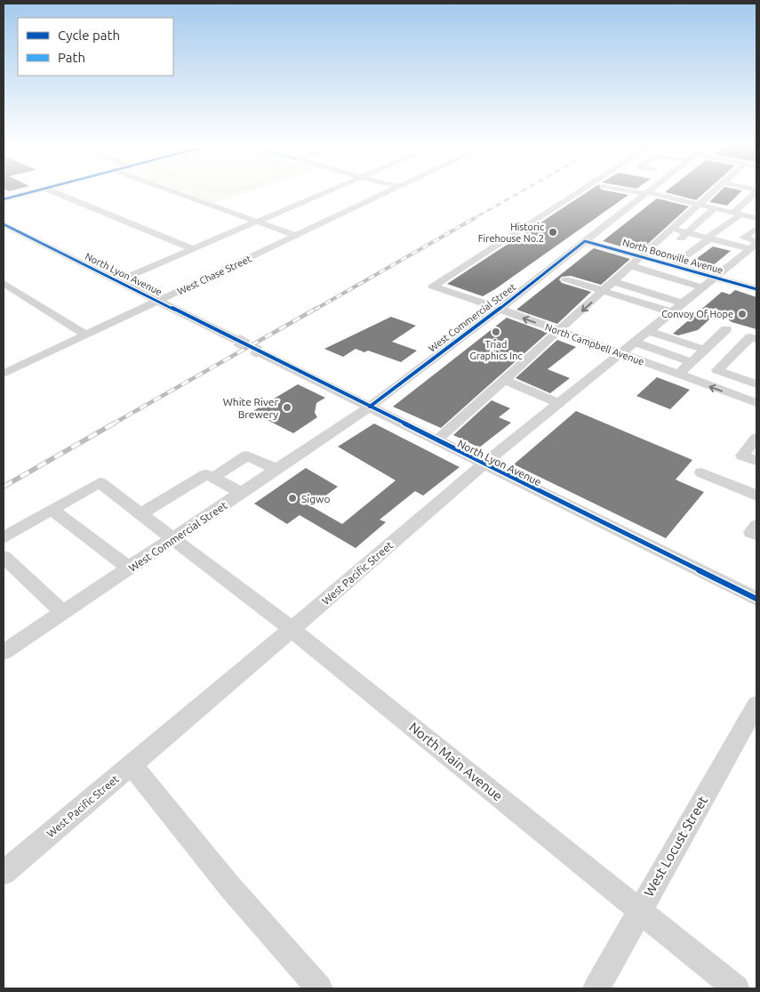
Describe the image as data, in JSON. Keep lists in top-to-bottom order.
{
  "streets": {
    "street": [
      "North Boonville Avenue",
      "North Lyon Avenue",
      "West Chase Street",
      "West Commercial Street",
      "North Campbell Avenue",
      "West Pacific Street",
      "North Main Avenue",
      "West Locust Street"
    ]
  },
  "crossings": [
    ["North Boonville Avenue", "West Commercial Street"],
    ["North Boonville Avenue", "West Pacific Street"],
    ["North Lyon Avenue", "West Chase Street"],
    ["North Lyon Avenue", "West Commercial Street"],
    ["North Lyon Avenue", "West Pacific Street"],
    ["West Commercial Street", "North Campbell Avenue"],
    ["West Commercial Street", "North Main Avenue"],
    ["North Campbell Avenue", "West Pacific Street"],
    ["West Pacific Street", "North Main Avenue"],
    ["North Main Avenue", "West Locust Street"]
  ],
  "places": [
    "Historic Firehouse No.2",
    "Convoy Of Hope",
    "Triad Graphics Inc",
    "White River Brewery",
    "Sigwo"
  ],
  "legend": ["Cycle path", "Path"]
}
